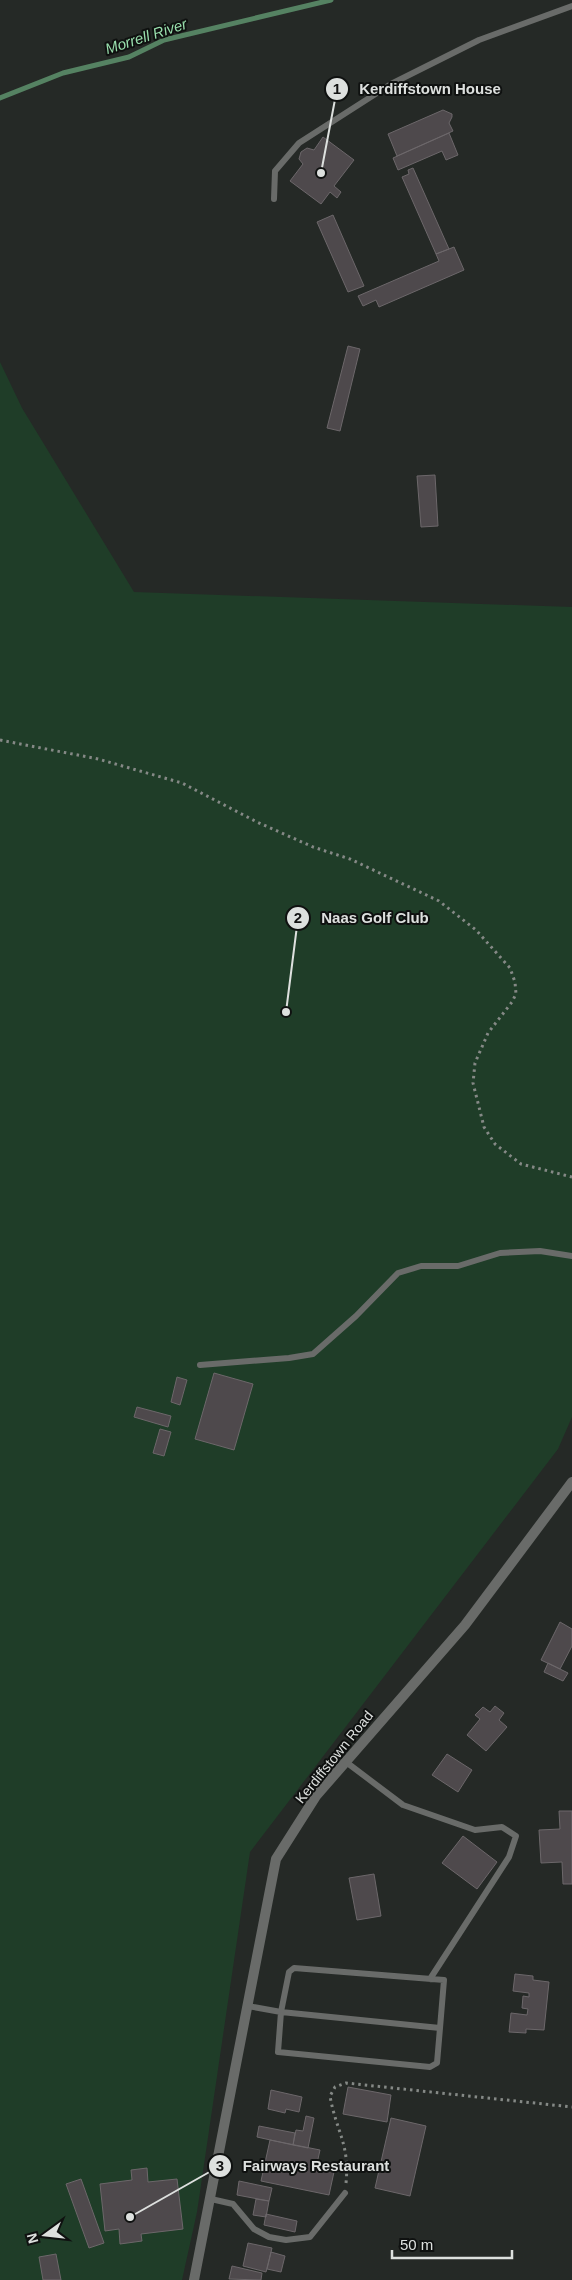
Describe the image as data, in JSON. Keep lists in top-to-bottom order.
{
  "streets": {
    "street": ["Kerdiffstown Road"]
  },
  "water": ["Morrell River"],
  "places": ["Kerdiffstown House", "Naas Golf Club", "Fairways Restaurant"],
  "scale_bar": "50 m",
  "north": "left"
}
